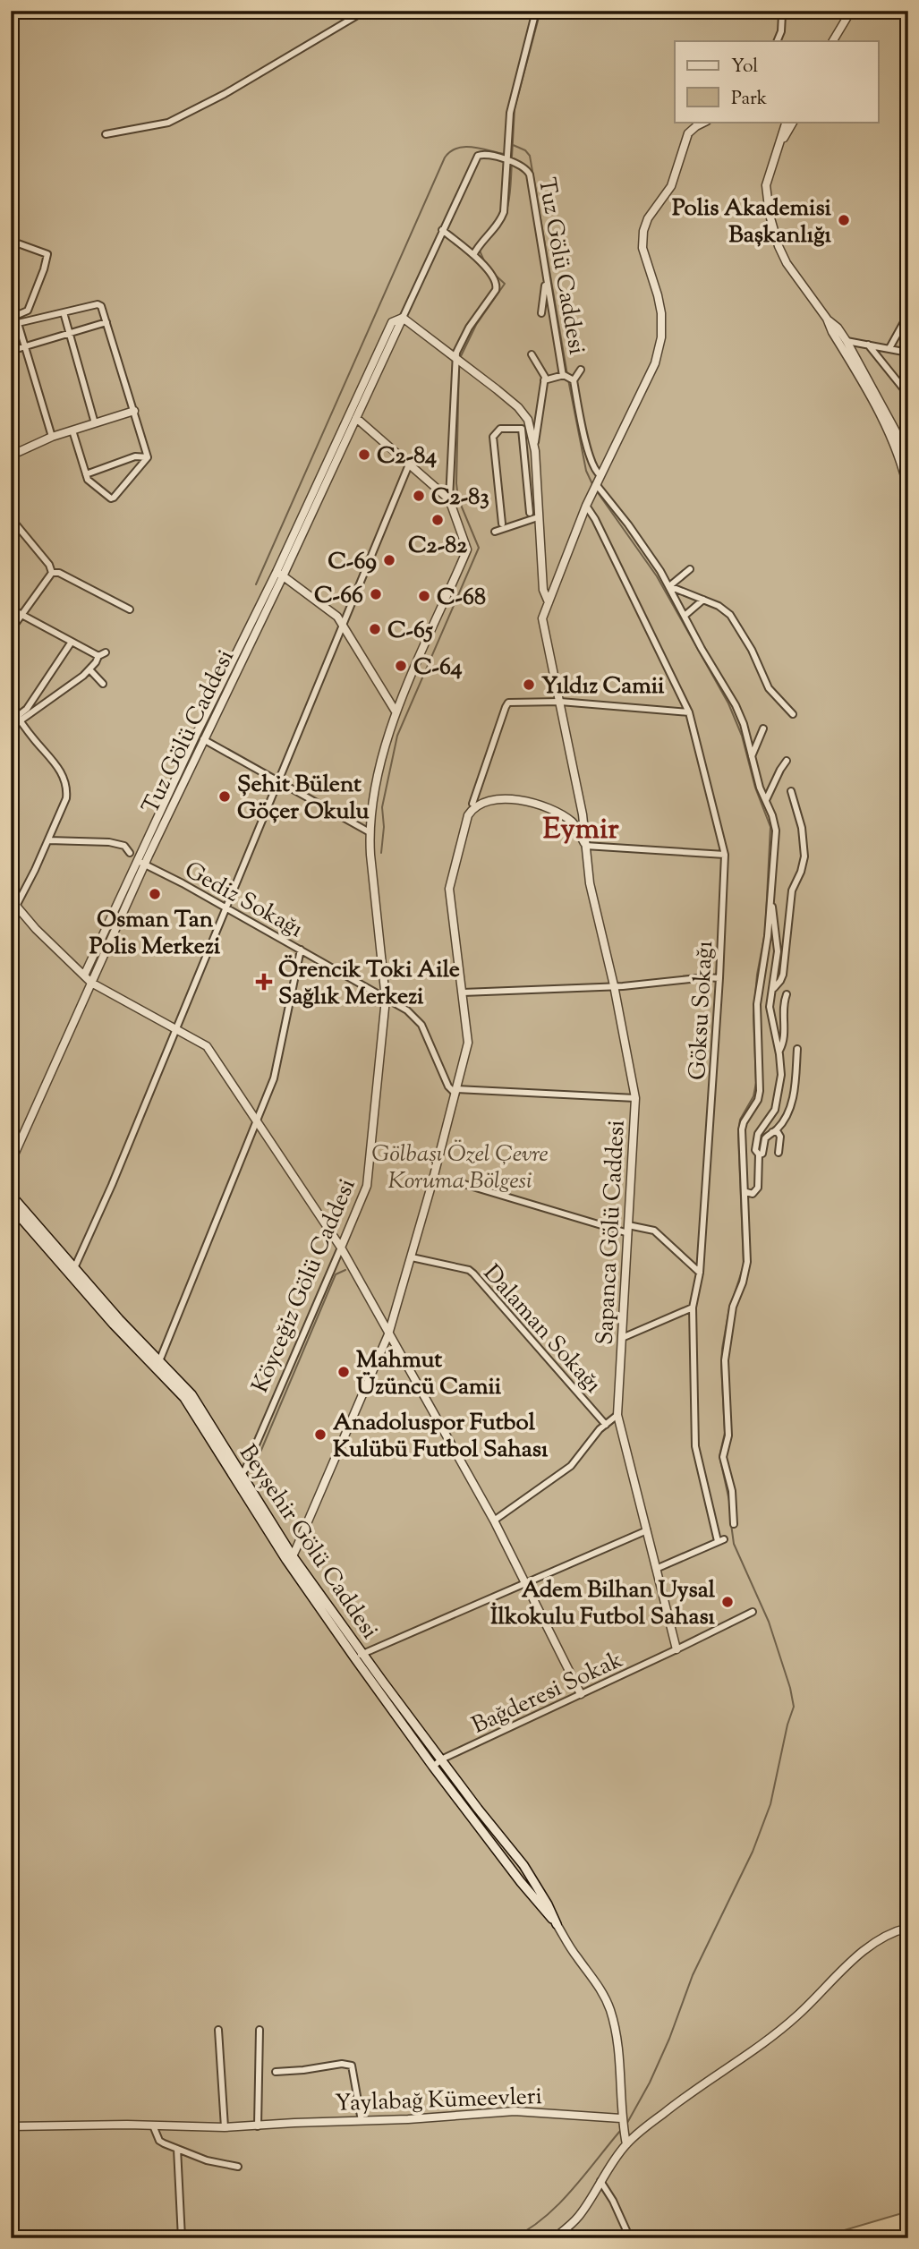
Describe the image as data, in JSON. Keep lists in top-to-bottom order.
{
  "streets": {
    "main road": ["Beyşehir Gölü Caddesi"],
    "street": [
      "Tuz Gölü Caddesi",
      "Gediz Sokağı",
      "Göksu Sokağı",
      "Sapanca Gölü Caddesi",
      "Köyceğiz Gölü Caddesi",
      "Dalaman Sokağı",
      "Bağderesi Sokak",
      "Yaylabağ Kümeevleri"
    ]
  },
  "crossings": [
    ["Tuz Gölü Caddesi", "Gediz Sokağı"],
    ["Tuz Gölü Caddesi", "Sapanca Gölü Caddesi"],
    ["Tuz Gölü Caddesi", "Köyceğiz Gölü Caddesi"],
    ["Gediz Sokağı", "Köyceğiz Gölü Caddesi"],
    ["Göksu Sokağı", "Sapanca Gölü Caddesi"],
    ["Sapanca Gölü Caddesi", "Bağderesi Sokak"],
    ["Köyceğiz Gölü Caddesi", "Beyşehir Gölü Caddesi"],
    ["Beyşehir Gölü Caddesi", "Bağderesi Sokak"]
  ],
  "districts": ["Eymir"],
  "parks": ["Gölbaşı Özel Çevre Koruma Bölgesi"],
  "places": {
    "other": [
      "Polis Akademisi Başkanlığı",
      "C2-84",
      "C2-83",
      "C2-82",
      "C-69",
      "C-66",
      "C-68",
      "C-65",
      "C-64",
      "Yıldız Camii",
      "Şehit Bülent Göçer Okulu",
      "Osman Tan Polis Merkezi",
      "Mahmut Üzüncü Camii",
      "Anadoluspor Futbol Kulübü Futbol Sahası",
      "Adem Bilhan Uysal İlkokulu Futbol Sahası"
    ],
    "health": ["Örencik Toki Aile Sağlık Merkezi"]
  },
  "legend": ["Yol", "Park"]
}
